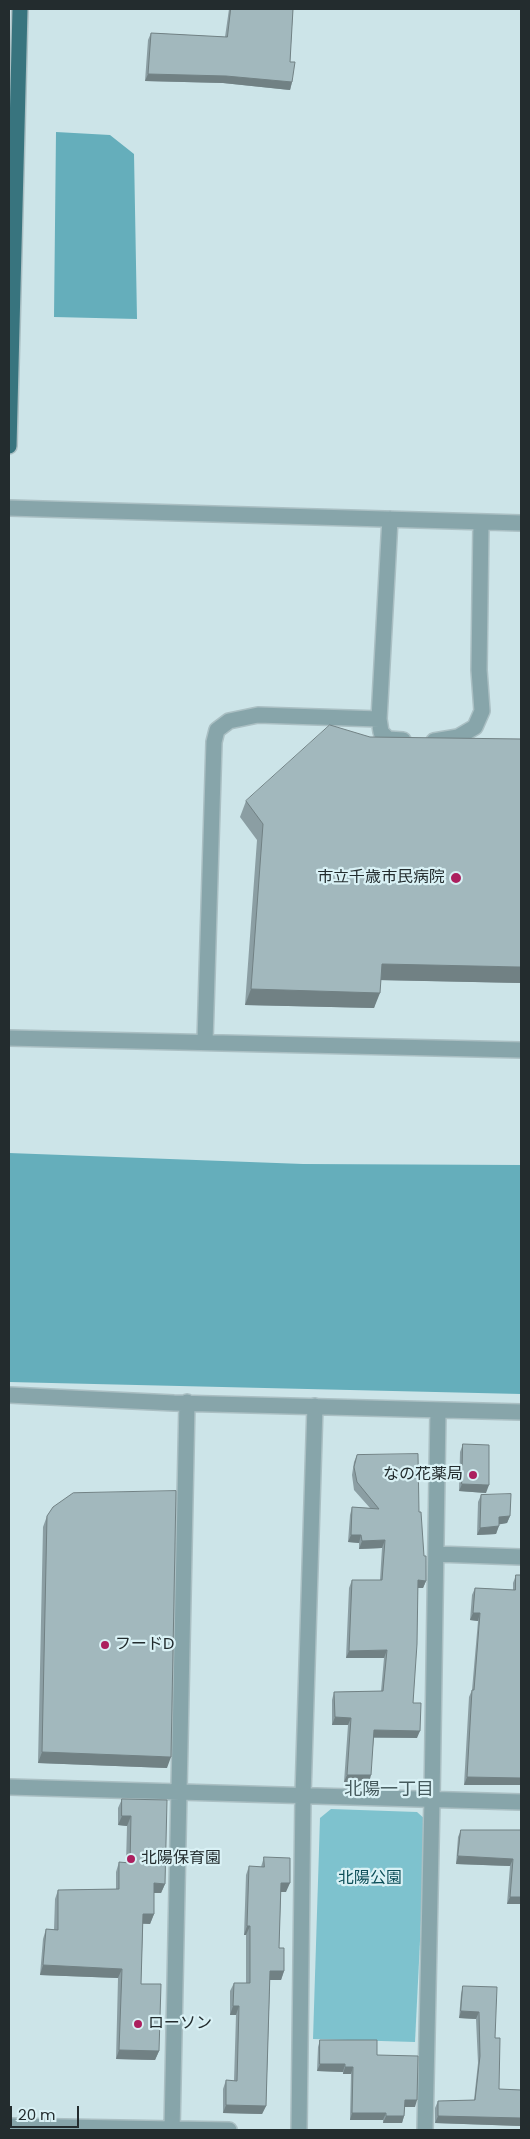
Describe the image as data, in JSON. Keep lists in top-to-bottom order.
{
  "districts": ["北陽一丁目"],
  "parks": ["北陽公園"],
  "places": [
    "市立千歳市民病院",
    "なの花薬局",
    "フードD",
    "北陽保育園",
    "ローソン"
  ],
  "scale_bar": "20 m"
}
